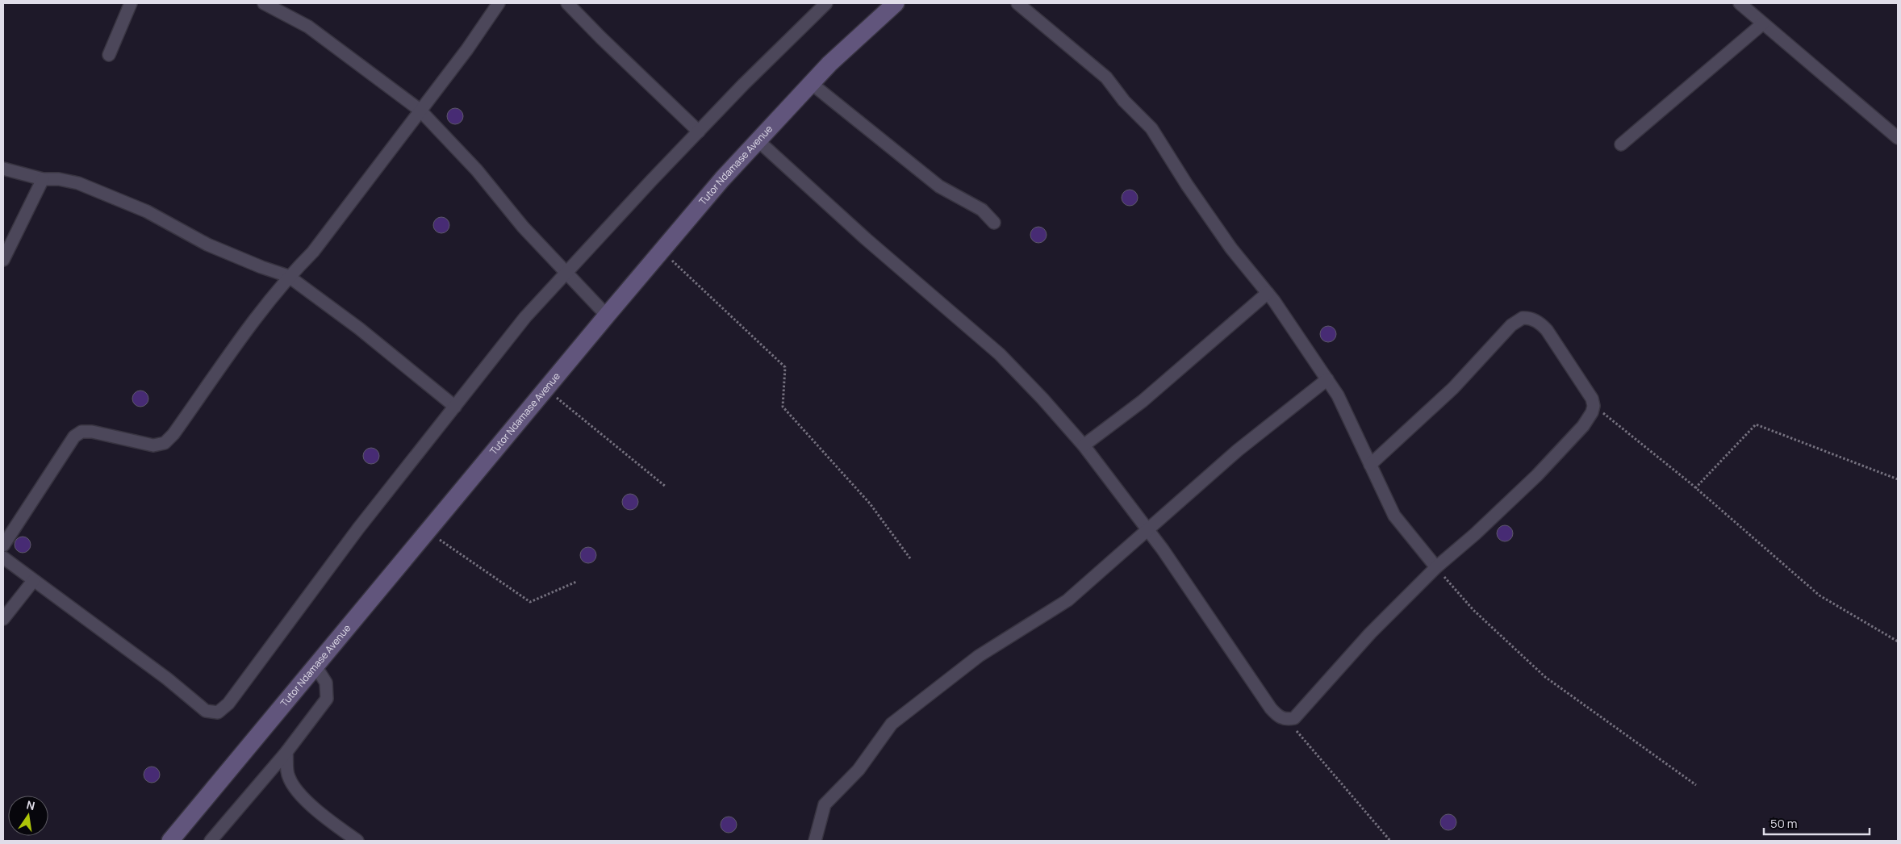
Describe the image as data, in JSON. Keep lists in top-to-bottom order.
{
  "streets": {
    "street": ["Tutor Ndamase Avenue"]
  },
  "scale_bar": "50 m",
  "north": "top"
}
